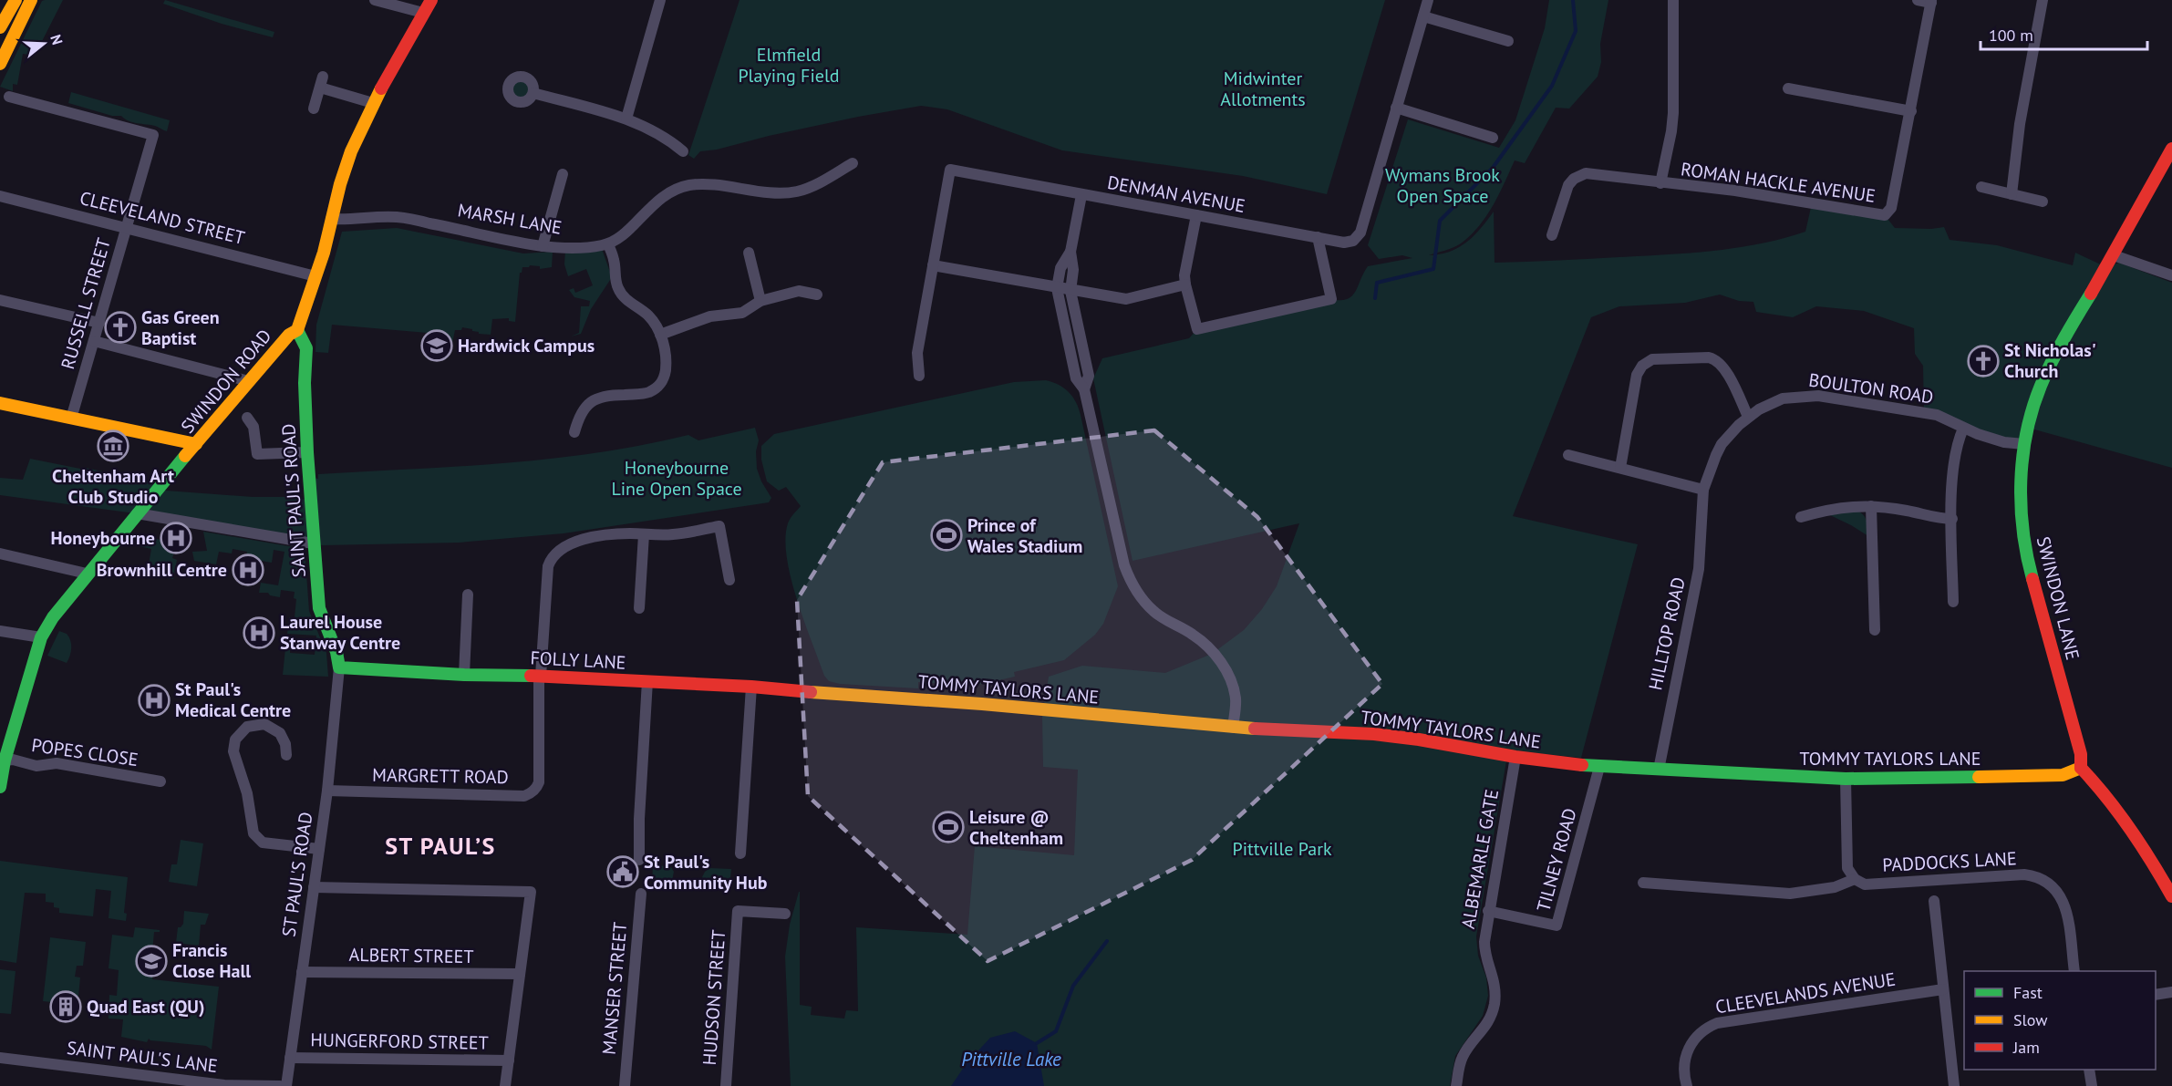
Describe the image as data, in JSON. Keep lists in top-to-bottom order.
{
  "streets": {
    "main road": [
      "SWINDON ROAD",
      "SAINT PAUL'S ROAD",
      "SWINDON LANE",
      "FOLLY LANE",
      "TOMMY TAYLORS LANE"
    ],
    "street": [
      "ROMAN HACKLE AVENUE",
      "DENMAN AVENUE",
      "CLEEVELAND STREET",
      "MARSH LANE",
      "RUSSELL STREET",
      "BOULTON ROAD",
      "HILLTOP ROAD",
      "POPES CLOSE",
      "MARGRETT ROAD",
      "ALBEMARLE GATE",
      "TILNEY ROAD",
      "PADDOCKS LANE",
      "ST PAUL'S ROAD",
      "ALBERT STREET",
      "MANSER STREET",
      "CLEEVELANDS AVENUE",
      "HUDSON STREET",
      "HUNGERFORD STREET",
      "SAINT PAUL'S LANE"
    ]
  },
  "crossings": [
    ["CLEEVELAND STREET", "RUSSELL STREET"],
    ["CLEEVELAND STREET", "SWINDON ROAD"],
    ["MARSH LANE", "SWINDON ROAD"],
    ["SWINDON ROAD", "SAINT PAUL'S ROAD"],
    ["SWINDON ROAD", "POPES CLOSE"],
    ["BOULTON ROAD", "SWINDON LANE"],
    ["BOULTON ROAD", "HILLTOP ROAD"],
    ["SAINT PAUL'S ROAD", "FOLLY LANE"],
    ["SAINT PAUL'S ROAD", "ST PAUL'S ROAD"],
    ["SWINDON LANE", "TOMMY TAYLORS LANE"],
    ["HILLTOP ROAD", "TOMMY TAYLORS LANE"],
    ["FOLLY LANE", "TOMMY TAYLORS LANE"],
    ["FOLLY LANE", "MARGRETT ROAD"],
    ["FOLLY LANE", "ST PAUL'S ROAD"],
    ["TOMMY TAYLORS LANE", "ALBEMARLE GATE"],
    ["TOMMY TAYLORS LANE", "TILNEY ROAD"],
    ["MARGRETT ROAD", "ST PAUL'S ROAD"],
    ["ALBEMARLE GATE", "TILNEY ROAD"],
    ["ST PAUL'S ROAD", "ALBERT STREET"],
    ["ST PAUL'S ROAD", "HUNGERFORD STREET"]
  ],
  "districts": ["ST PAUL’S"],
  "water": ["Pittville Lake"],
  "parks": [
    "Elmfield Playing Field",
    "Midwinter Allotments",
    "Wymans Brook Open Space",
    "Honeybourne Line Open Space",
    "Pittville Park"
  ],
  "places": {
    "church": ["Gas Green Baptist", "St Nicholas' Church"],
    "school or university": ["Hardwick Campus", "Francis Close Hall"],
    "museum": ["Cheltenham Art Club Studio"],
    "sports": ["Prince of Wales Stadium", "Leisure @ Cheltenham"],
    "hospital": [
      "Honeybourne",
      "Brownhill Centre",
      "Laurel House Stanway Centre",
      "St Paul's Medical Centre"
    ],
    "public building": ["St Paul's Community Hub"],
    "building": ["Quad East (QU)"]
  },
  "legend": ["Fast", "Slow", "Jam"],
  "scale_bar": "100 m",
  "north": "right"
}
